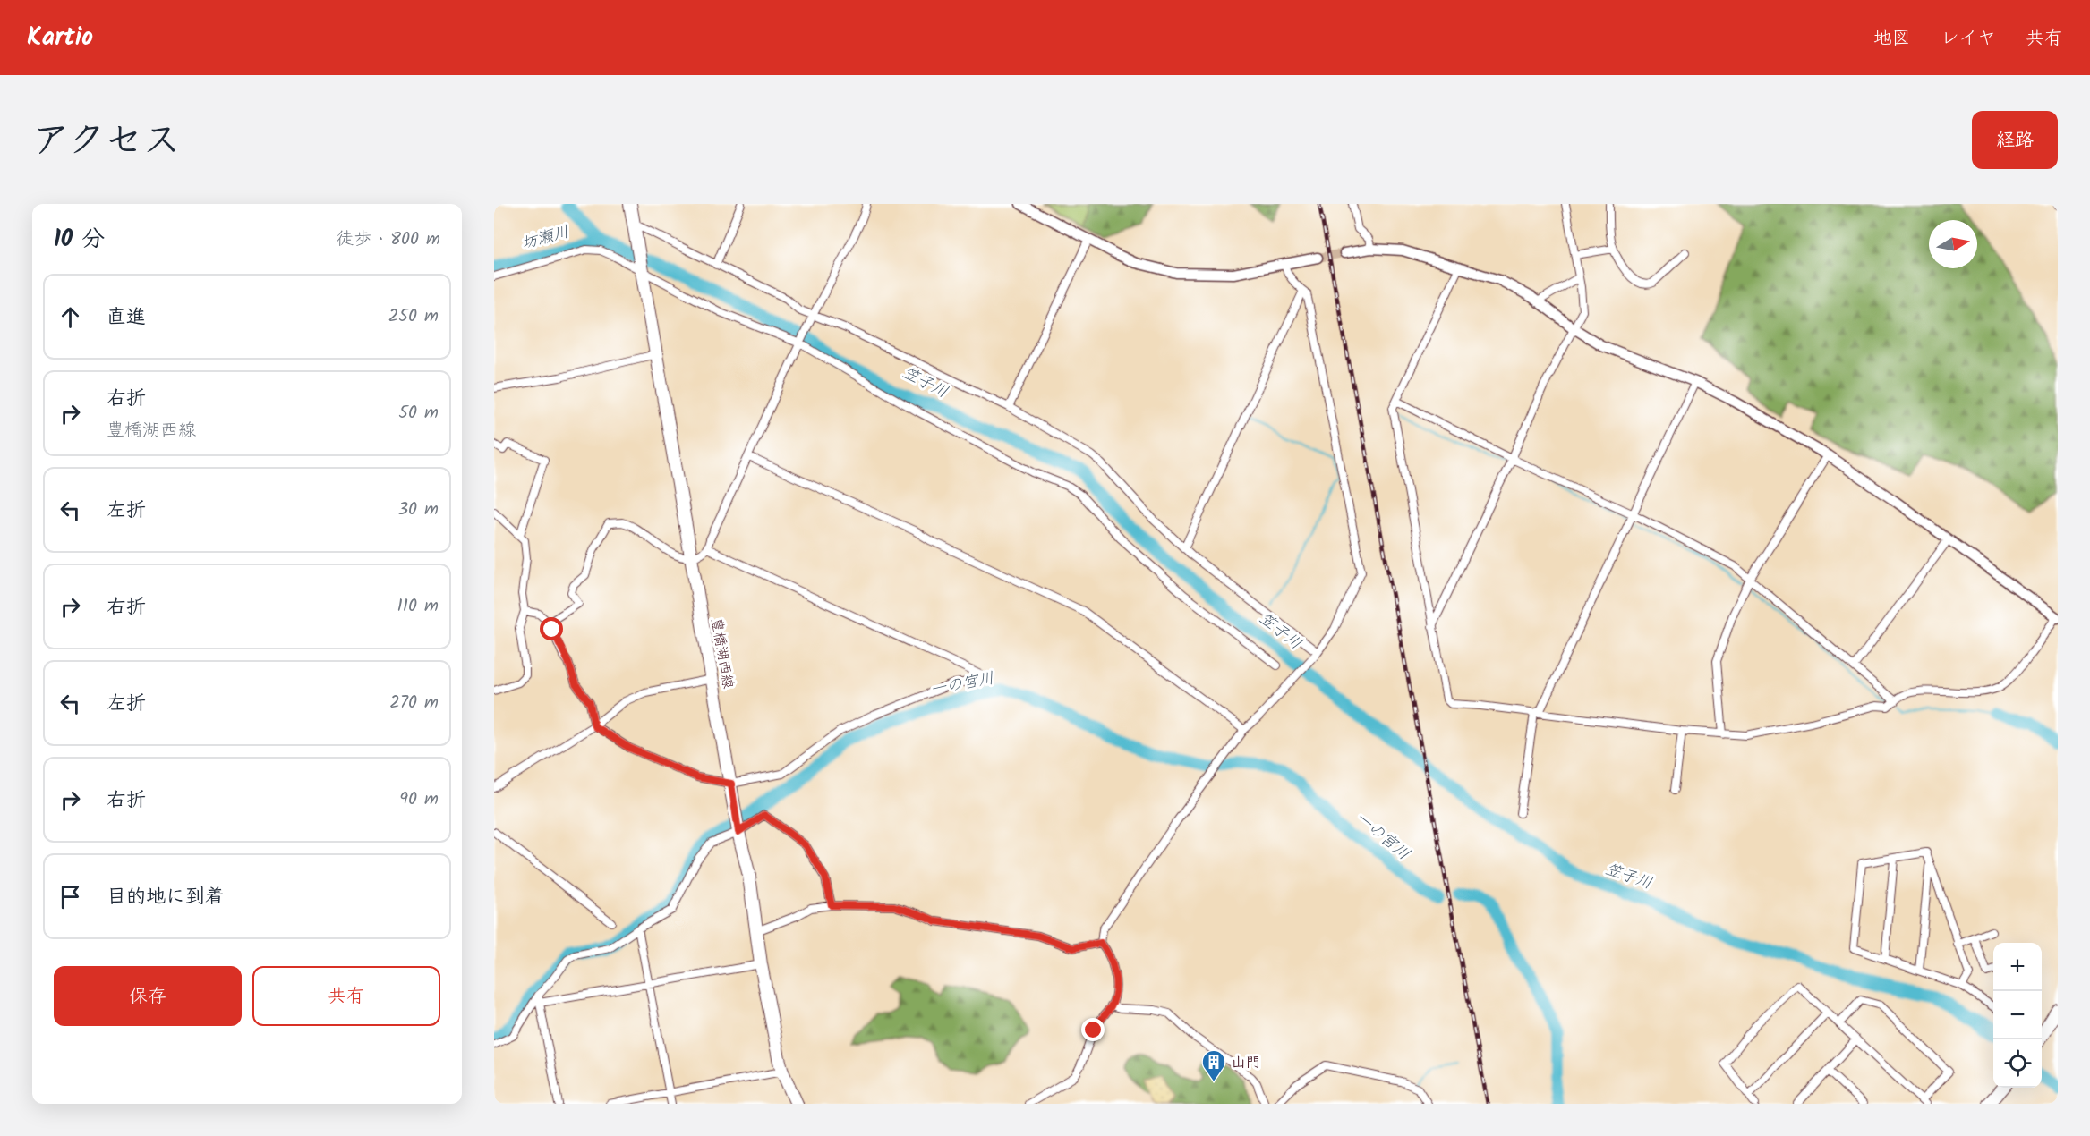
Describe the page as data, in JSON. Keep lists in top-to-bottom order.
{
  "streets": {
    "main road": ["豊橋湖西線"]
  },
  "water": ["坊瀬川", "笠子川", "一の宮川"],
  "places": {
    "building": ["山門"]
  },
  "north": "right",
  "page": {
    "header": "Kartio",
    "nav": ["地図", "レイヤ", "共有"],
    "title": "アクセス",
    "buttons": [
      "経路",
      ["保存", "共有"]
    ],
    "heading": ["10 分", "徒歩 · 800 m"],
    "list": [
      ["直進", "250 m"],
      ["右折", "豊橋湖西線", "50 m"],
      ["左折", "30 m"],
      ["右折", "110 m"],
      ["左折", "270 m"],
      ["右折", "90 m"],
      "目的地に到着"
    ],
    "map_buttons": ["+", "−"]
  }
}
